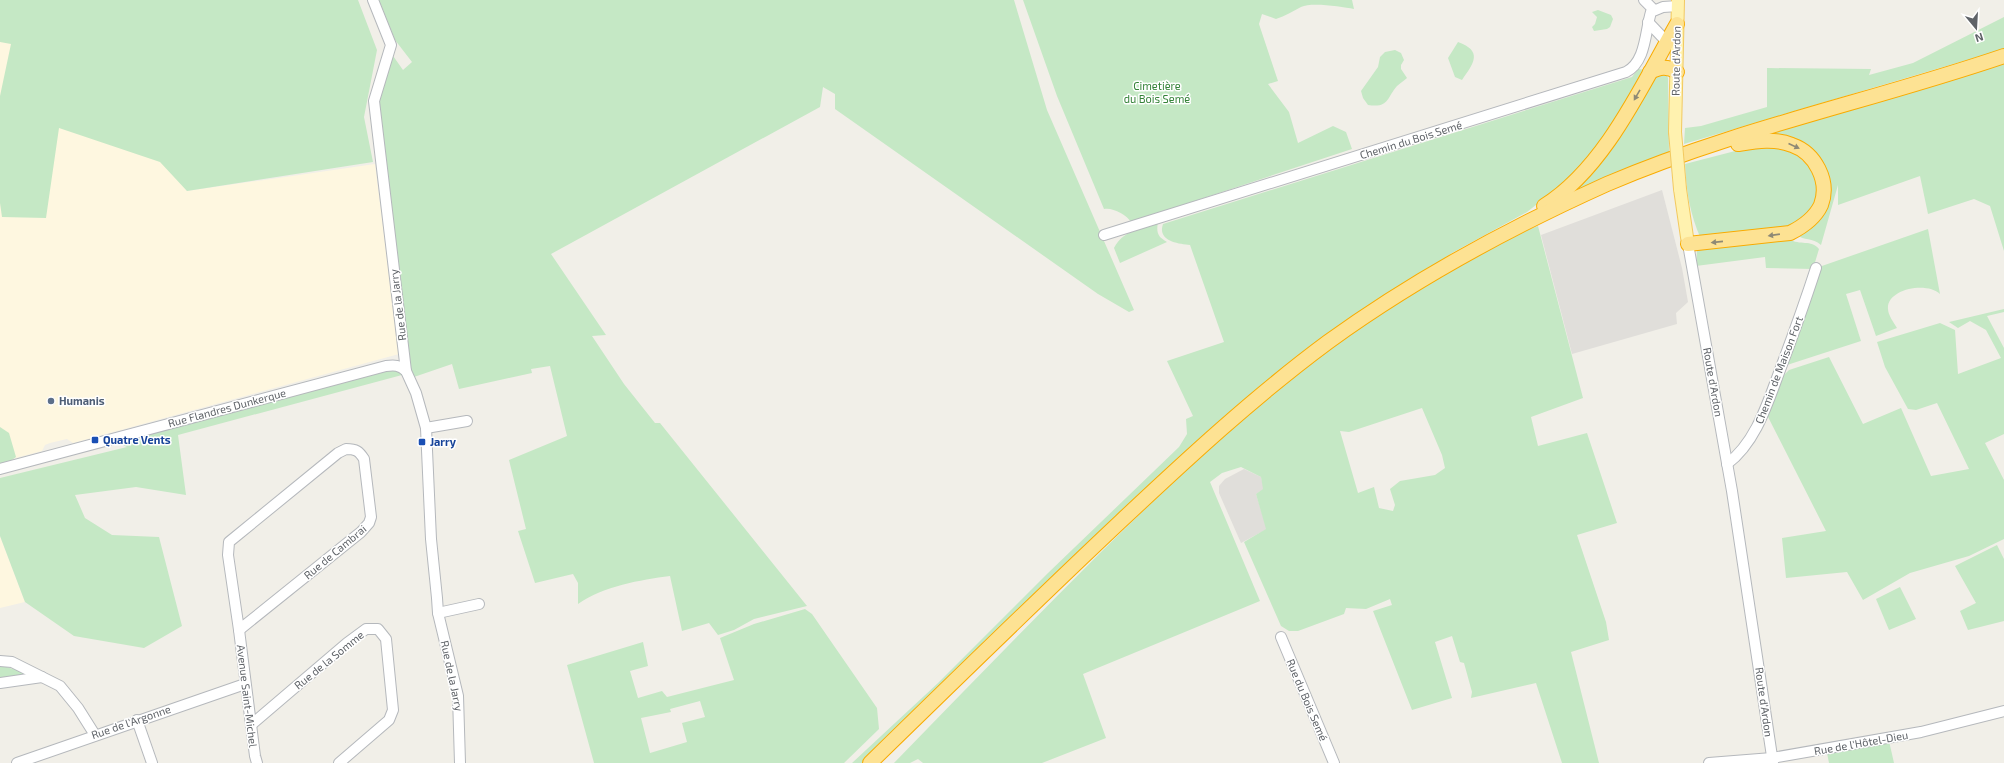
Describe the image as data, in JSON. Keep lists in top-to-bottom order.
{
  "streets": {
    "main road": ["Route d'Ardon"],
    "street": [
      "Chemin du Bois Semé",
      "Rue de la Jarry",
      "Chemin de Maison Fort",
      "Rue Flandres Dunkerque",
      "Rue de Cambrai",
      "Rue de la Somme",
      "Avenue Saint-Michel",
      "Rue du Bois Semé",
      "Rue de l'Argonne",
      "Rue de l'Hôtel-Dieu"
    ]
  },
  "crossings": [
    ["Route d'Ardon", "Chemin de Maison Fort"],
    ["Route d'Ardon", "Rue de l'Hôtel-Dieu"],
    ["Rue de la Jarry", "Rue Flandres Dunkerque"],
    ["Rue de Cambrai", "Avenue Saint-Michel"],
    ["Rue de la Somme", "Avenue Saint-Michel"],
    ["Avenue Saint-Michel", "Rue de l'Argonne"]
  ],
  "parks": ["Cimetière du Bois Semé"],
  "places": {
    "other": ["Humanis"],
    "transit": ["Quatre Vents", "Jarry"]
  },
  "north": "bottom"
}
